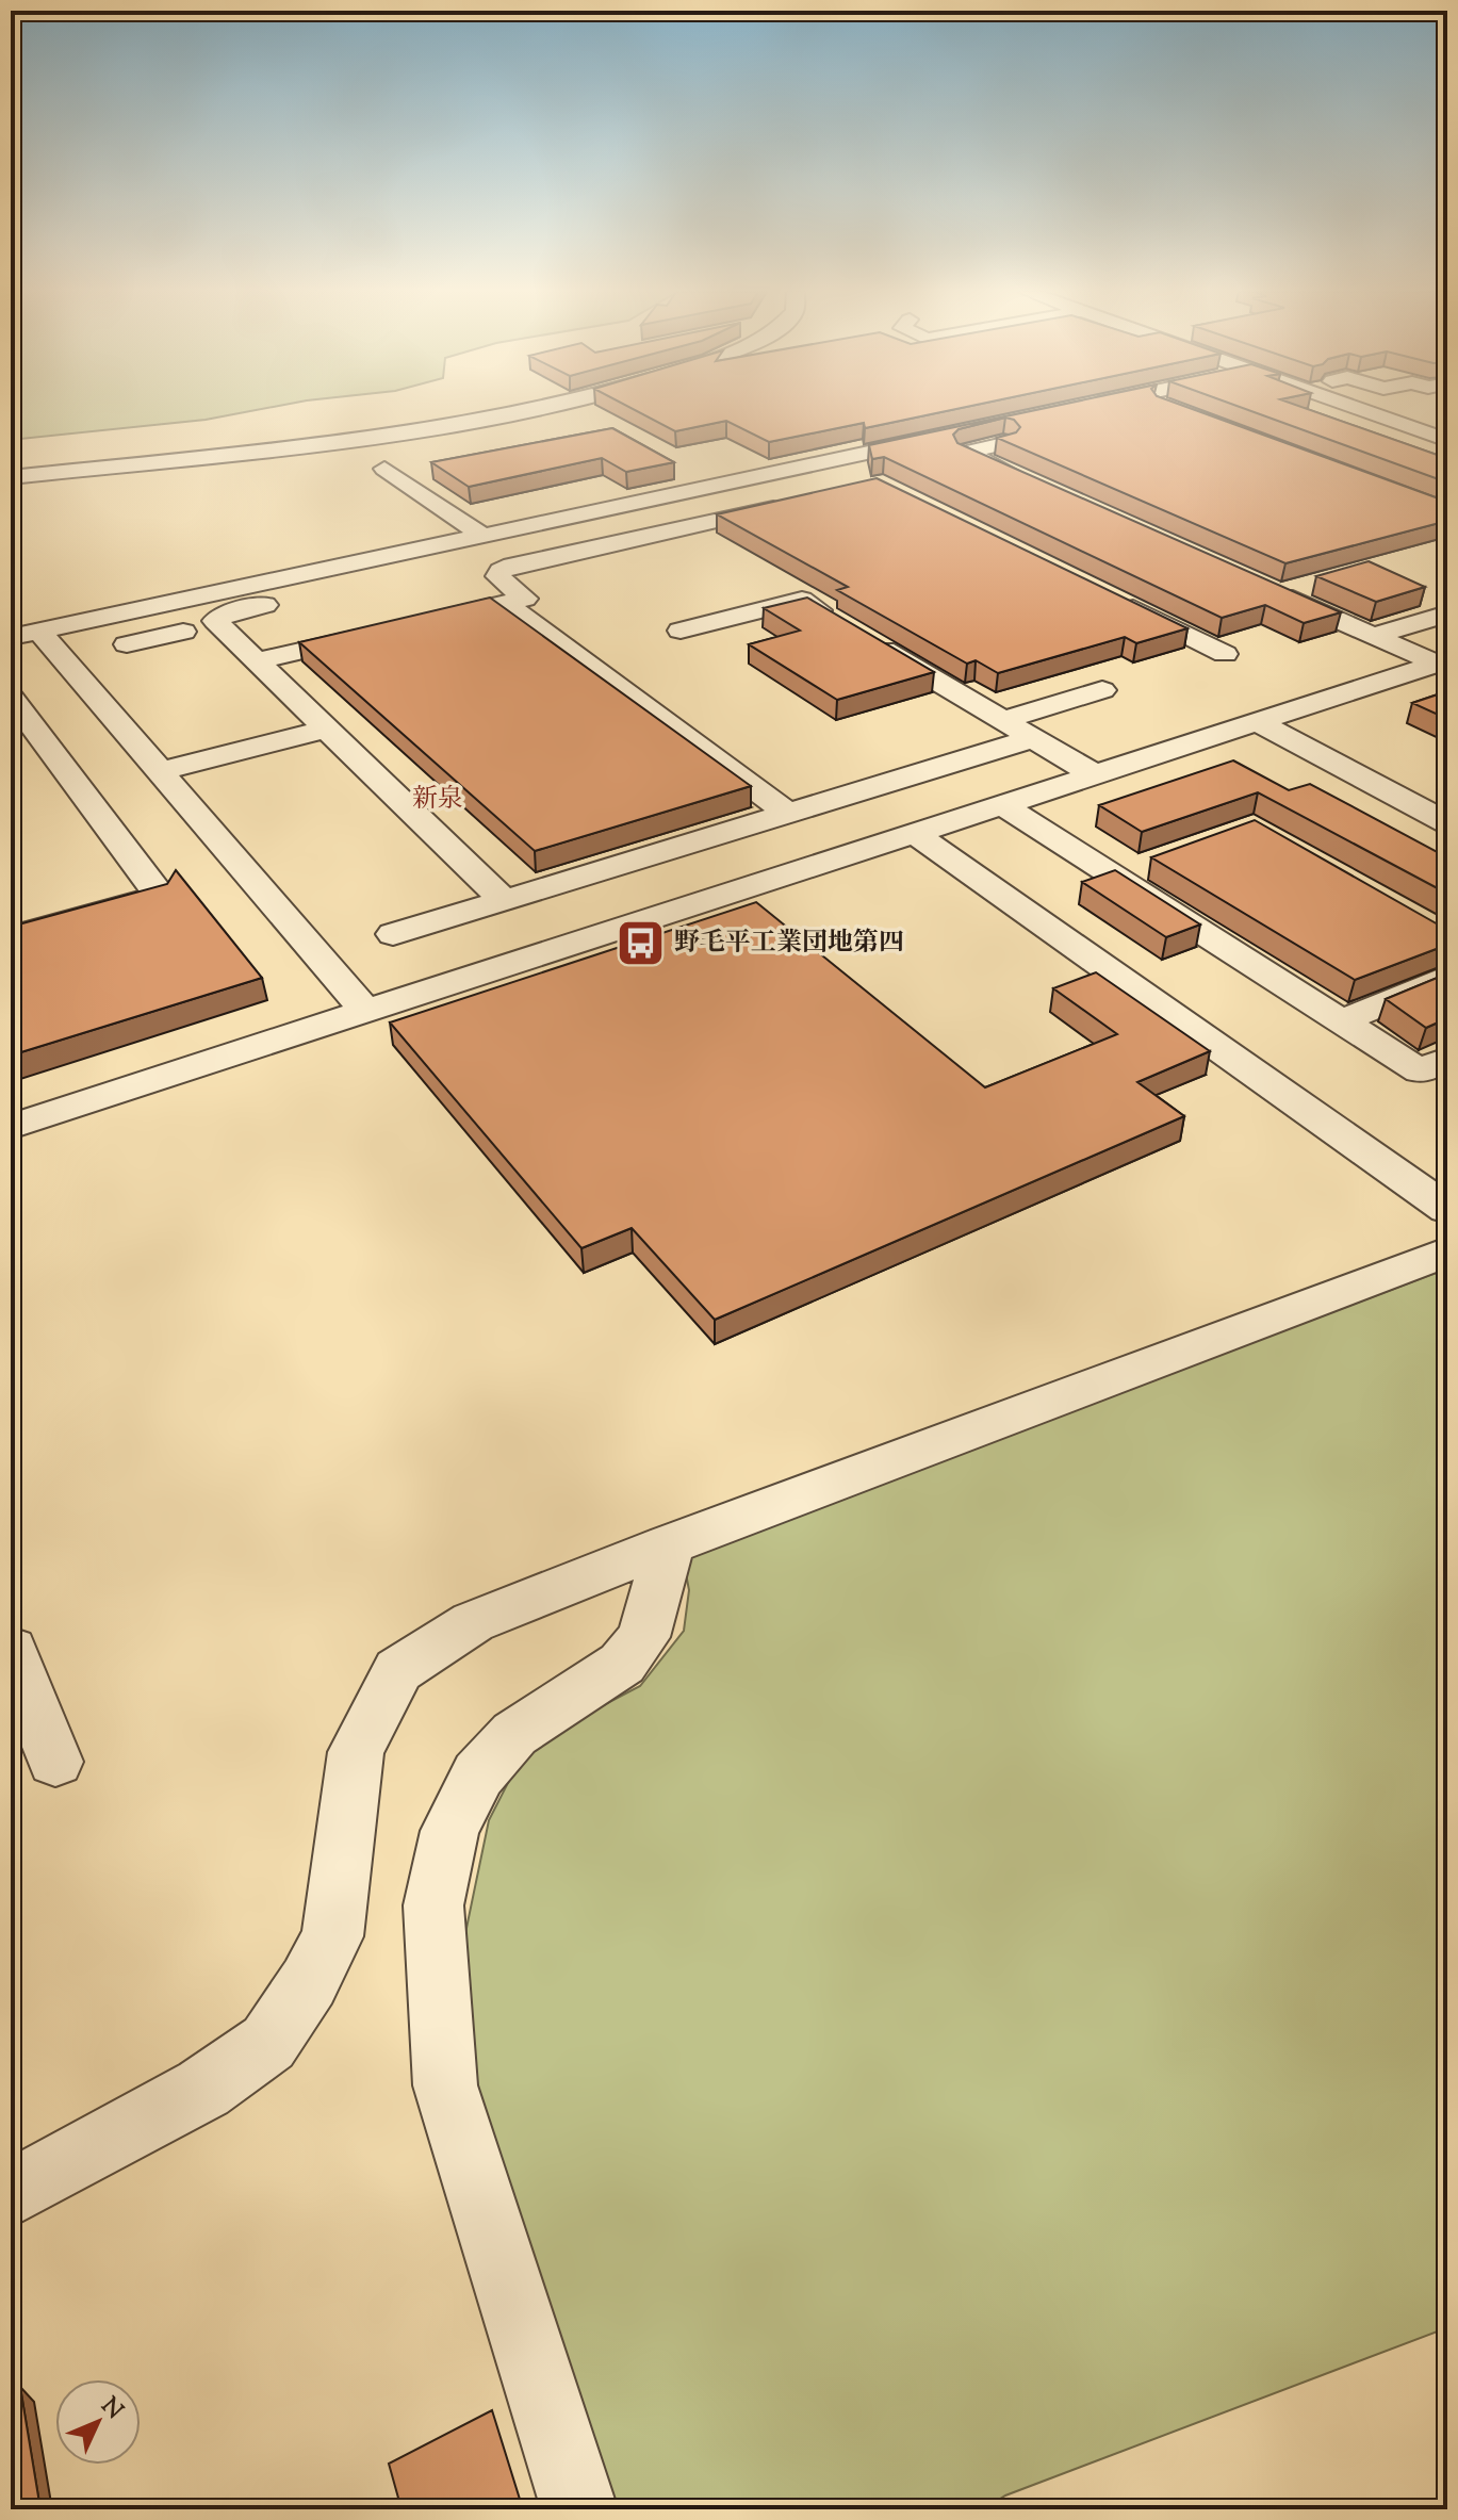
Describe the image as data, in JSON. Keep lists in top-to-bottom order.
{
  "districts": ["新泉"],
  "places": {
    "bus stop": ["野毛平工業団地第四"]
  },
  "north": "top right"
}
